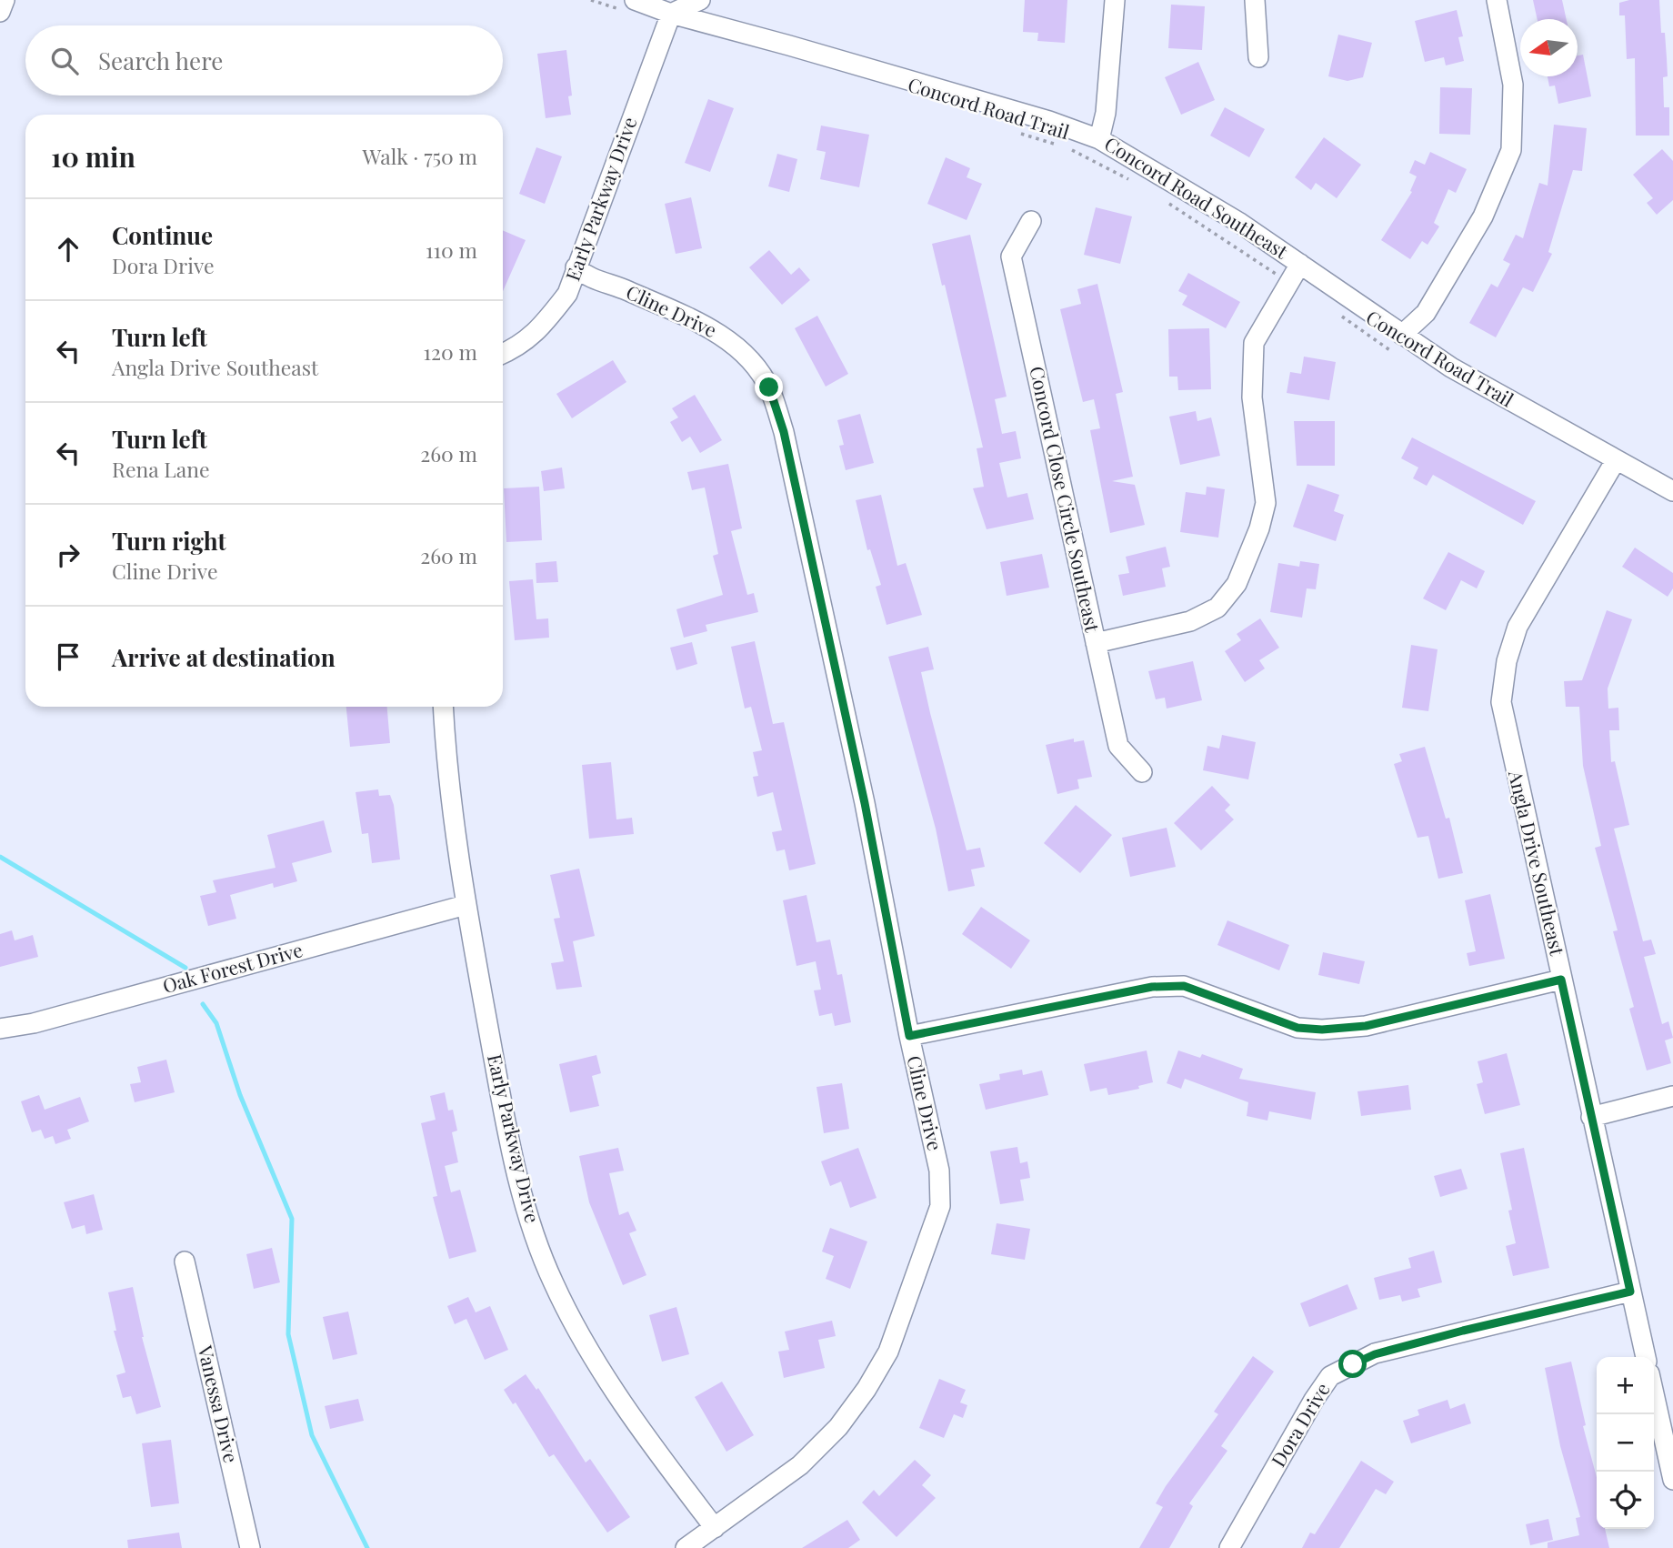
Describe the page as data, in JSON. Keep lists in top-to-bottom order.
{
  "streets": {
    "street": [
      "Concord Road Southeast",
      "Early Parkway Drive",
      "Cline Drive",
      "Concord Close Circle Southeast",
      "Angla Drive Southeast",
      "Oak Forest Drive",
      "Vanessa Drive",
      "Dora Drive"
    ],
    "path": ["Concord Road Trail"]
  },
  "crossings": [
    ["Concord Road Southeast", "Early Parkway Drive"],
    ["Concord Road Southeast", "Angla Drive Southeast"],
    ["Early Parkway Drive", "Cline Drive"],
    ["Early Parkway Drive", "Oak Forest Drive"],
    ["Angla Drive Southeast", "Dora Drive"]
  ],
  "north": "left",
  "page": {
    "search": "Search here",
    "heading": ["10 min", "Walk · 750 m"],
    "list": [
      ["Continue", "Dora Drive", "110 m"],
      ["Turn left", "Angla Drive Southeast", "120 m"],
      ["Turn left", "Rena Lane", "260 m"],
      ["Turn right", "Cline Drive", "260 m"],
      "Arrive at destination"
    ],
    "map_buttons": ["+", "−"]
  }
}
